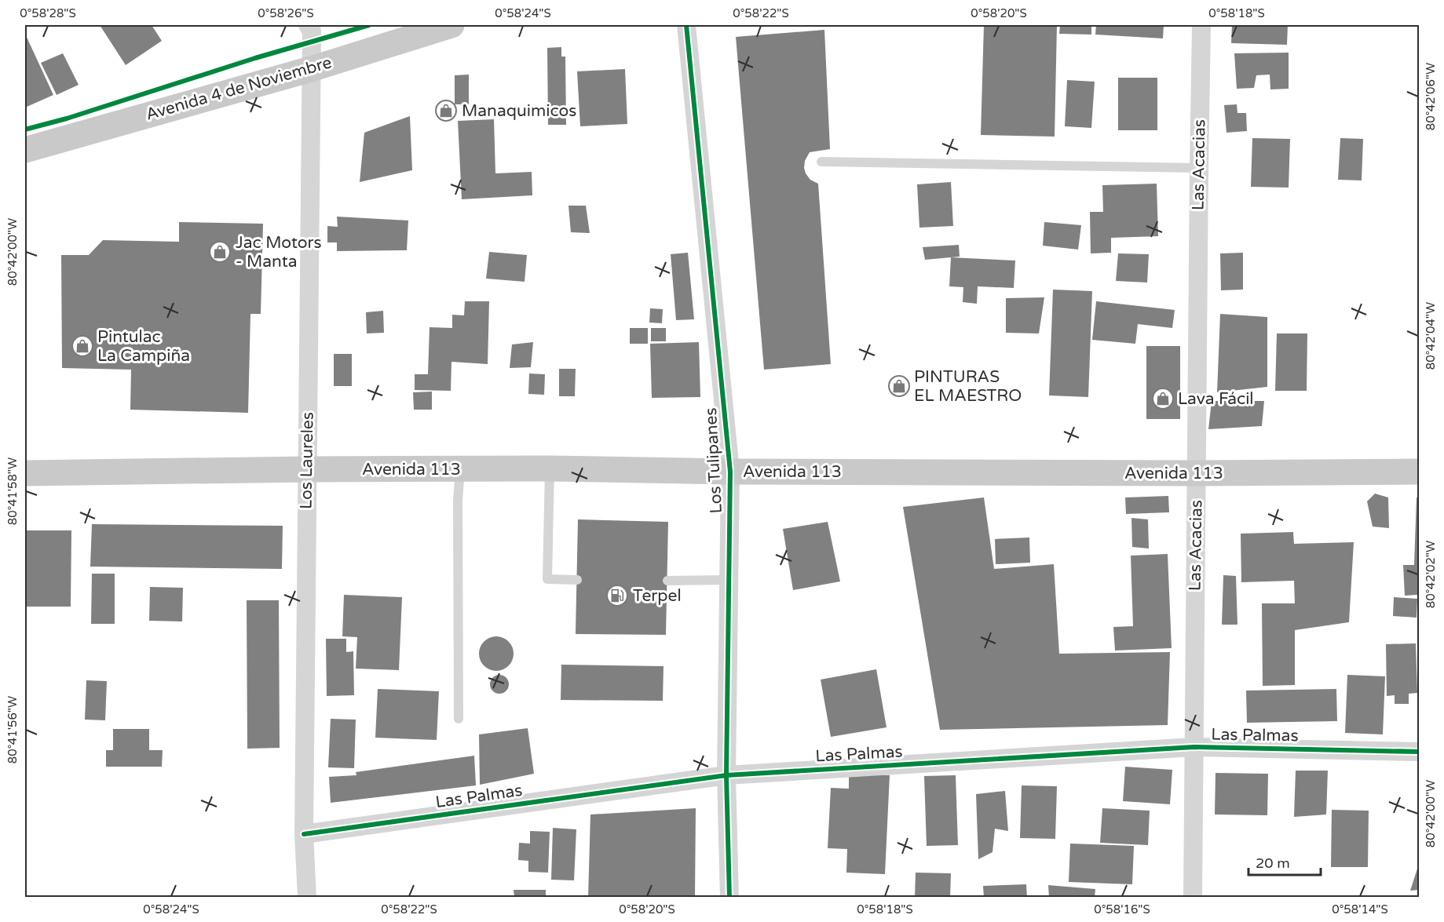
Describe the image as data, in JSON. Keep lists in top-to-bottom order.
{
  "streets": {
    "main road": ["Avenida 4 de Noviembre", "Avenida 113"],
    "street": [
      "Las Acacias",
      "Los Laureles",
      "Los Tulipanes",
      "Las Palmas"
    ]
  },
  "crossings": [
    ["Avenida 4 de Noviembre", "Los Laureles"],
    ["Las Acacias", "Avenida 113"],
    ["Las Acacias", "Las Palmas"],
    ["Los Laureles", "Avenida 113"],
    ["Los Laureles", "Las Palmas"],
    ["Los Tulipanes", "Avenida 113"],
    ["Los Tulipanes", "Las Palmas"]
  ],
  "places": {
    "shop": [
      "Manaquimicos",
      "Jac Motors - Manta",
      "Pintulac La Campiña",
      "PINTURAS EL MAESTRO",
      "Lava Fácil"
    ],
    "fuel station": ["Terpel"]
  },
  "scale_bar": "20 m",
  "coordinates": [
    "0°58'28\"S",
    "0°58'26\"S",
    "0°58'24\"S",
    "0°58'22\"S",
    "0°58'20\"S",
    "0°58'18\"S",
    "80°42'06\"W",
    "80°42'00\"W",
    "80°42'04\"W",
    "80°41'58\"W",
    "80°42'02\"W",
    "80°41'56\"W",
    "0°58'16\"S",
    "0°58'14\"S"
  ]
}
